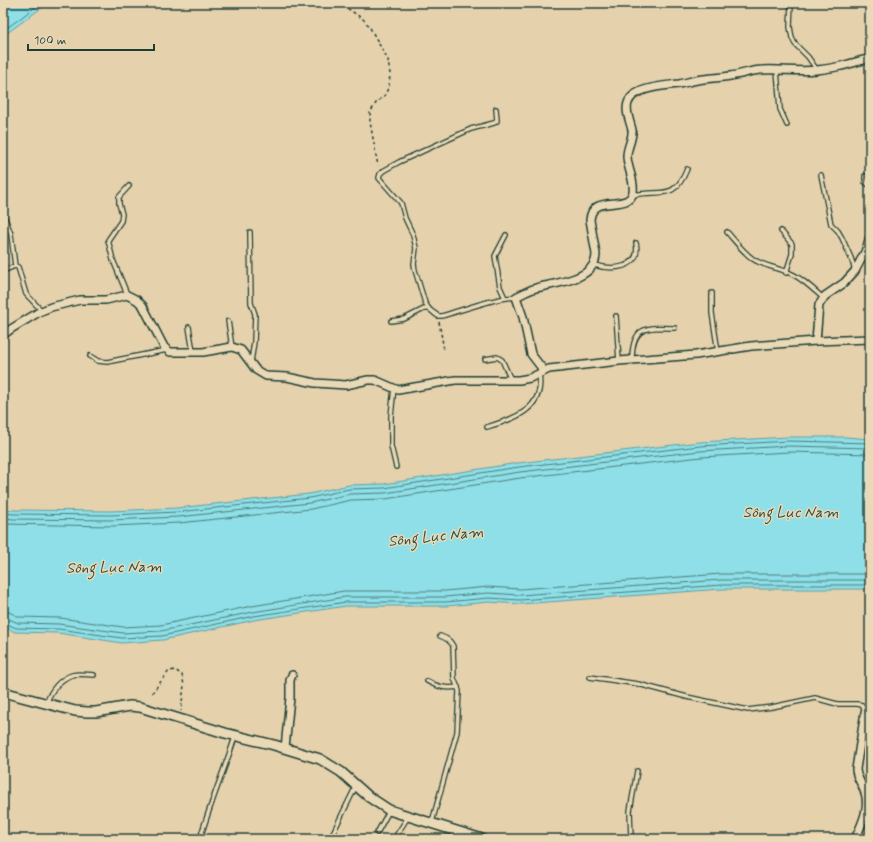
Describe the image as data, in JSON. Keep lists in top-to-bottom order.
{
  "water": ["Sông Lục Nam"],
  "scale_bar": "100 m"
}
